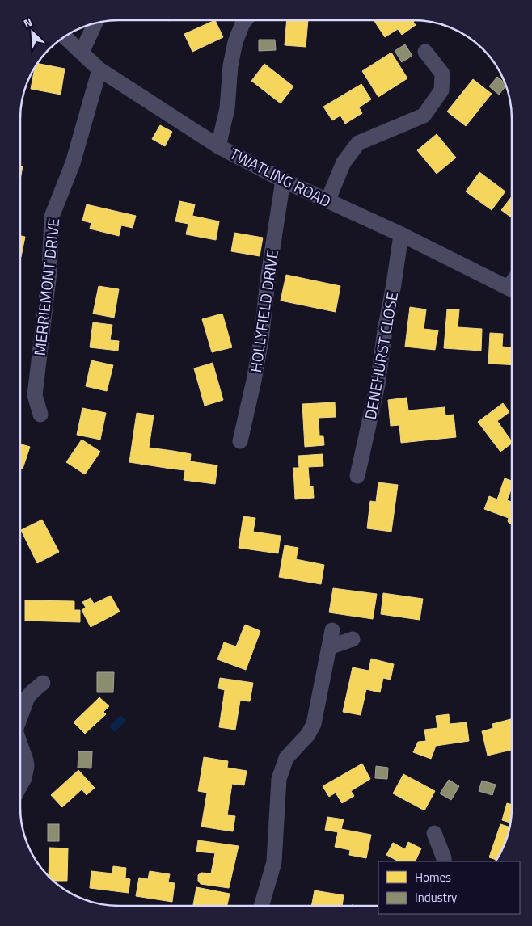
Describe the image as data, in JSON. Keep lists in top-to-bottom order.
{
  "streets": {
    "street": [
      "TWATLING ROAD",
      "MERRIEMONT DRIVE",
      "HOLLYFIELD DRIVE",
      "DENEHURST CLOSE"
    ]
  },
  "crossings": [
    ["TWATLING ROAD", "MERRIEMONT DRIVE"],
    ["TWATLING ROAD", "HOLLYFIELD DRIVE"],
    ["TWATLING ROAD", "DENEHURST CLOSE"]
  ],
  "legend": ["Homes", "Industry"],
  "north": "top left"
}
